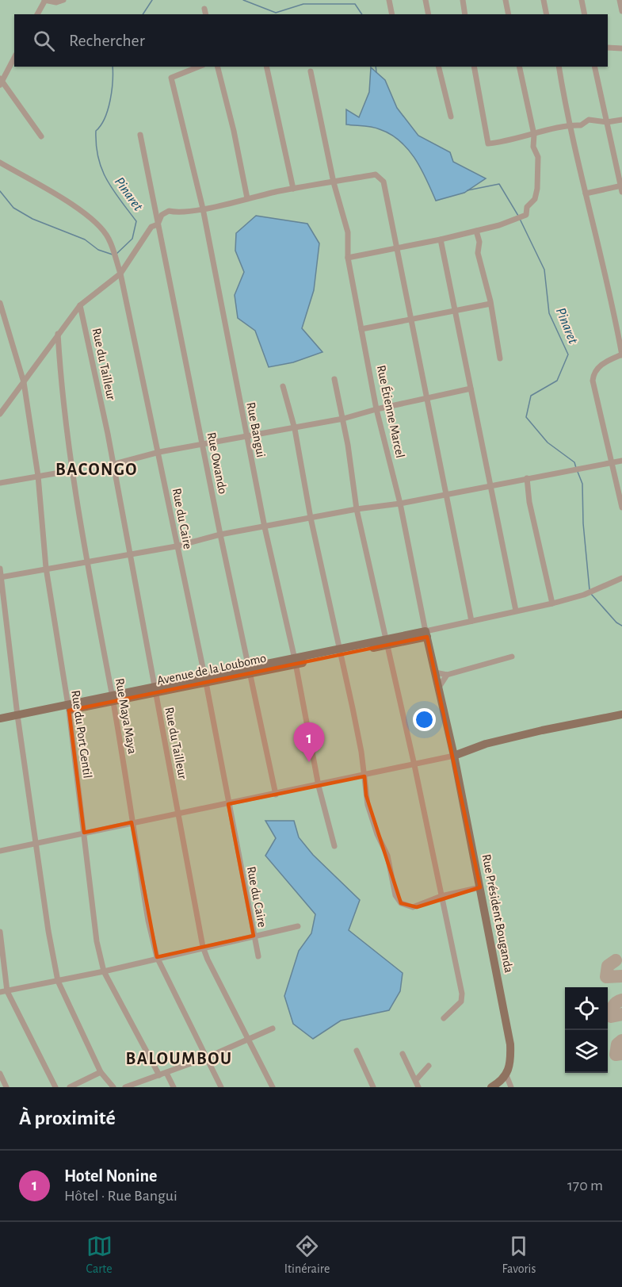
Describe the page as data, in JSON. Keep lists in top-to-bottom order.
{
  "streets": {
    "street": [
      "Rue du Tailleur",
      "Rue Étienne Marcel",
      "Rue Bangui",
      "Rue Owando",
      "Rue du Caire",
      "Avenue de la Loubomo",
      "Rue Maya Maya",
      "Rue du Port Gentil",
      "Rue Président Bouganda"
    ]
  },
  "crossings": [
    ["Rue du Tailleur", "Avenue de la Loubomo"],
    ["Rue Étienne Marcel", "Avenue de la Loubomo"],
    ["Rue Étienne Marcel", "Rue Président Bouganda"],
    ["Rue Bangui", "Avenue de la Loubomo"],
    ["Rue Owando", "Avenue de la Loubomo"],
    ["Rue du Caire", "Avenue de la Loubomo"],
    ["Avenue de la Loubomo", "Rue Maya Maya"],
    ["Avenue de la Loubomo", "Rue du Port Gentil"]
  ],
  "districts": ["BACONGO", "BALOUMBOU"],
  "water": ["Pinaret"],
  "page": {
    "search": "Rechercher",
    "pins": "1",
    "heading": "À proximité",
    "list": [
      {
        "mark": "1",
        "name": "Hotel Nonine",
        "note": "Hôtel · Rue Bangui",
        "value": "170 m"
      }
    ],
    "nav": ["Carte", "Itinéraire", "Favoris"]
  }
}
